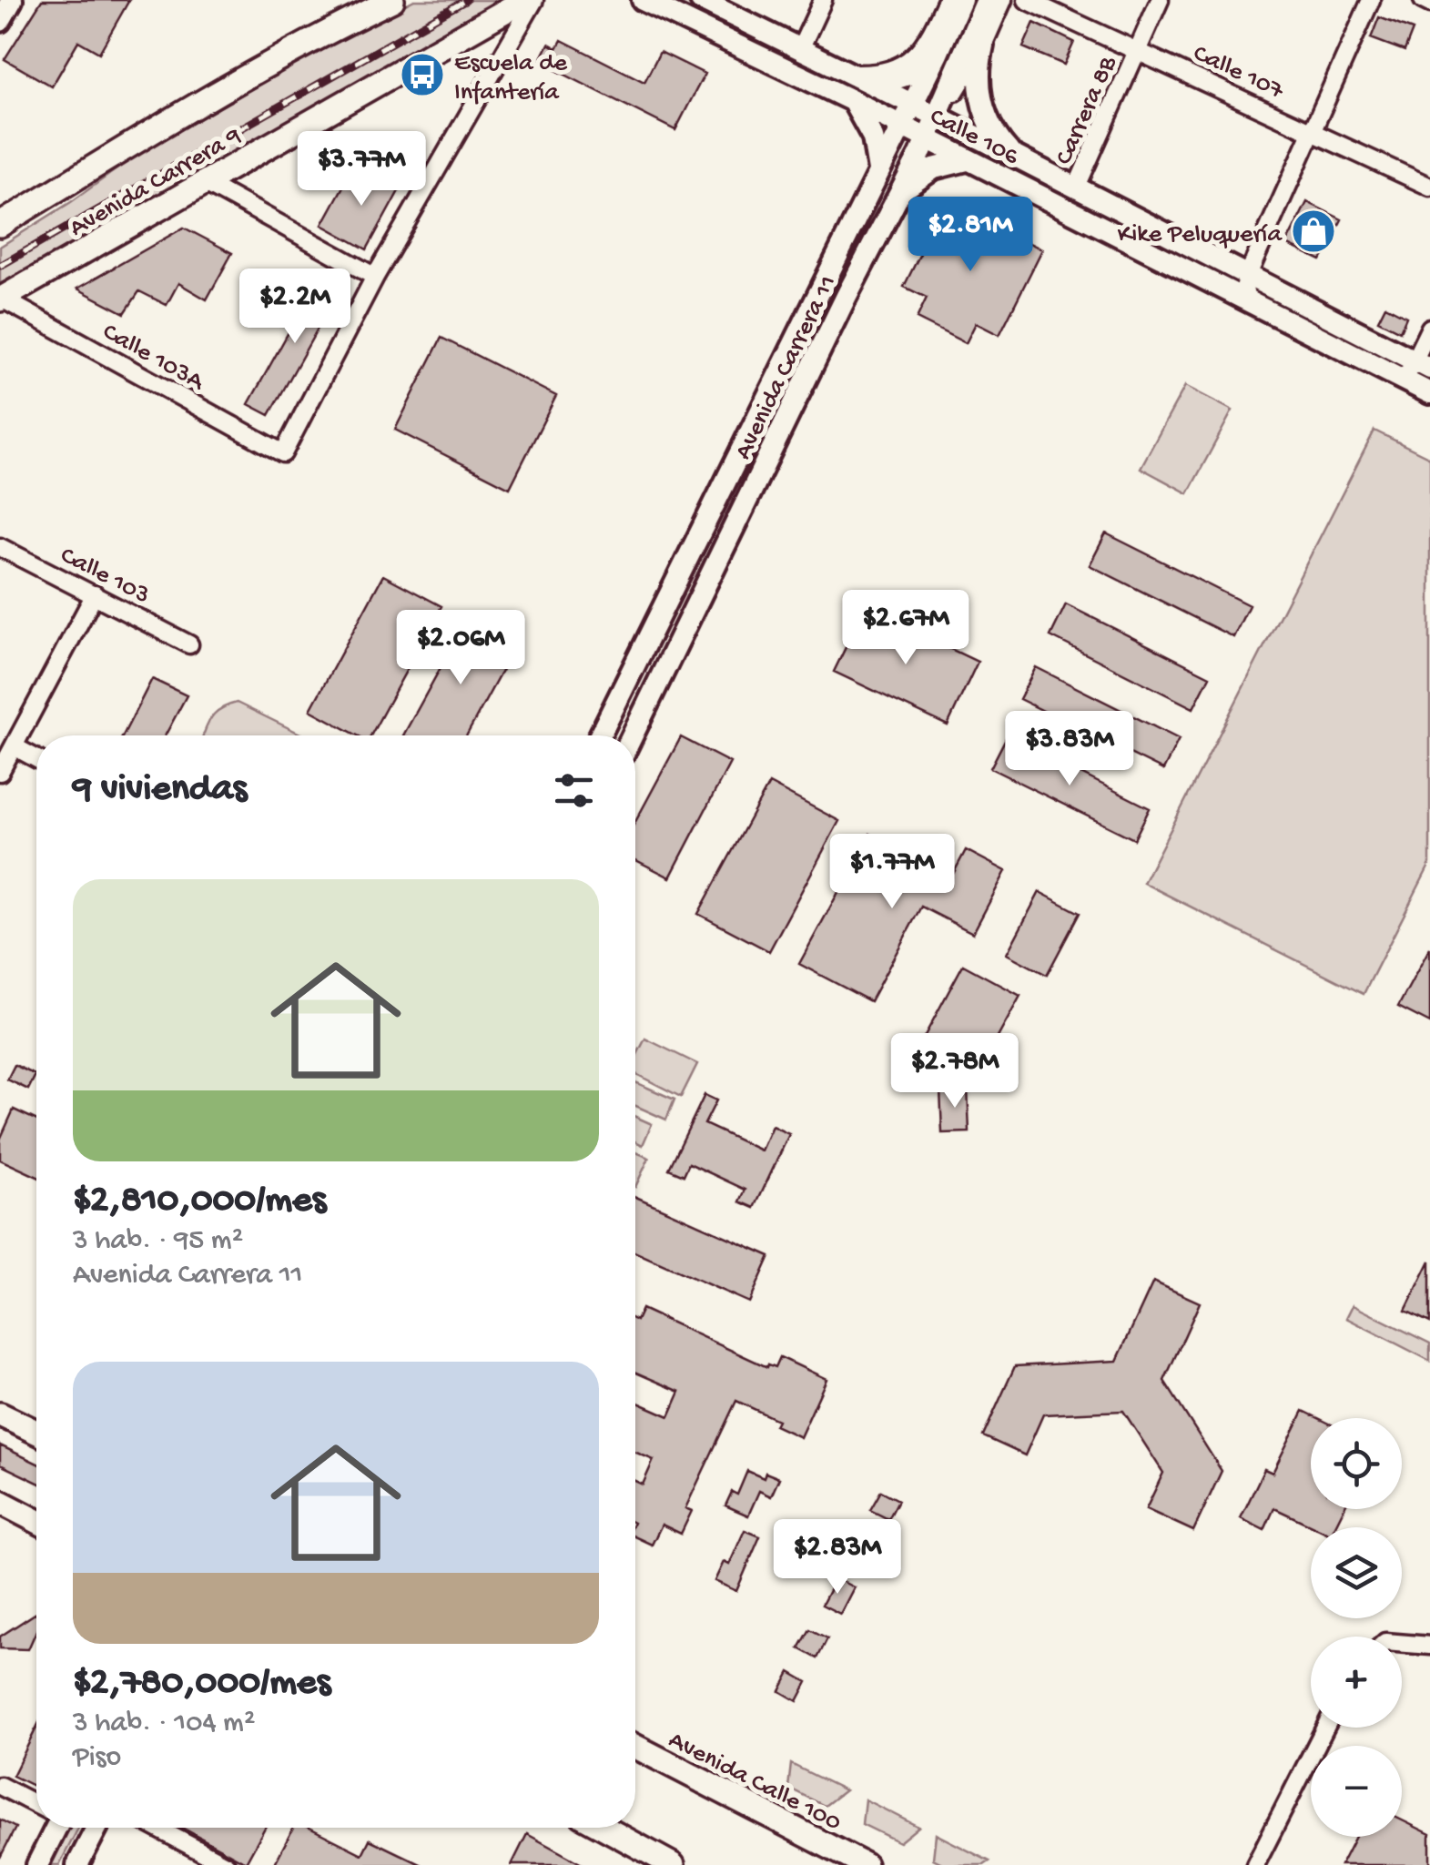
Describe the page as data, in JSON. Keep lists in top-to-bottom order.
{
  "streets": {
    "main road": [
      "Calle 106",
      "Avenida Carrera 9",
      "Avenida Carrera 11",
      "Avenida Calle 100"
    ],
    "street": [
      "Calle 107",
      "Carrera 8B",
      "Calle 103A",
      "Calle 103"
    ]
  },
  "crossings": [
    ["Calle 107", "Carrera 8B"],
    ["Carrera 8B", "Calle 106"],
    ["Calle 106", "Avenida Carrera 11"],
    ["Avenida Carrera 9", "Calle 103A"]
  ],
  "places": {
    "bus stop": ["Escuela de Infantería"],
    "shop": ["Kike Peluquería"]
  },
  "page": {
    "price": [
      "$3.77M",
      "$2.81M",
      "$2.2M",
      "$2.67M",
      "$2.06M",
      "$3.83M",
      "$1.77M",
      "$2.78M",
      "$2.83M"
    ],
    "heading": "9 viviendas",
    "list": [
      {
        "name": "$2,810,000/mes",
        "note": "3 hab. · 95 m² · Avenida Carrera 11"
      },
      {
        "name": "$2,780,000/mes",
        "note": "3 hab. · 104 m² · Piso"
      }
    ],
    "map_buttons": ["+", "−"]
  }
}
